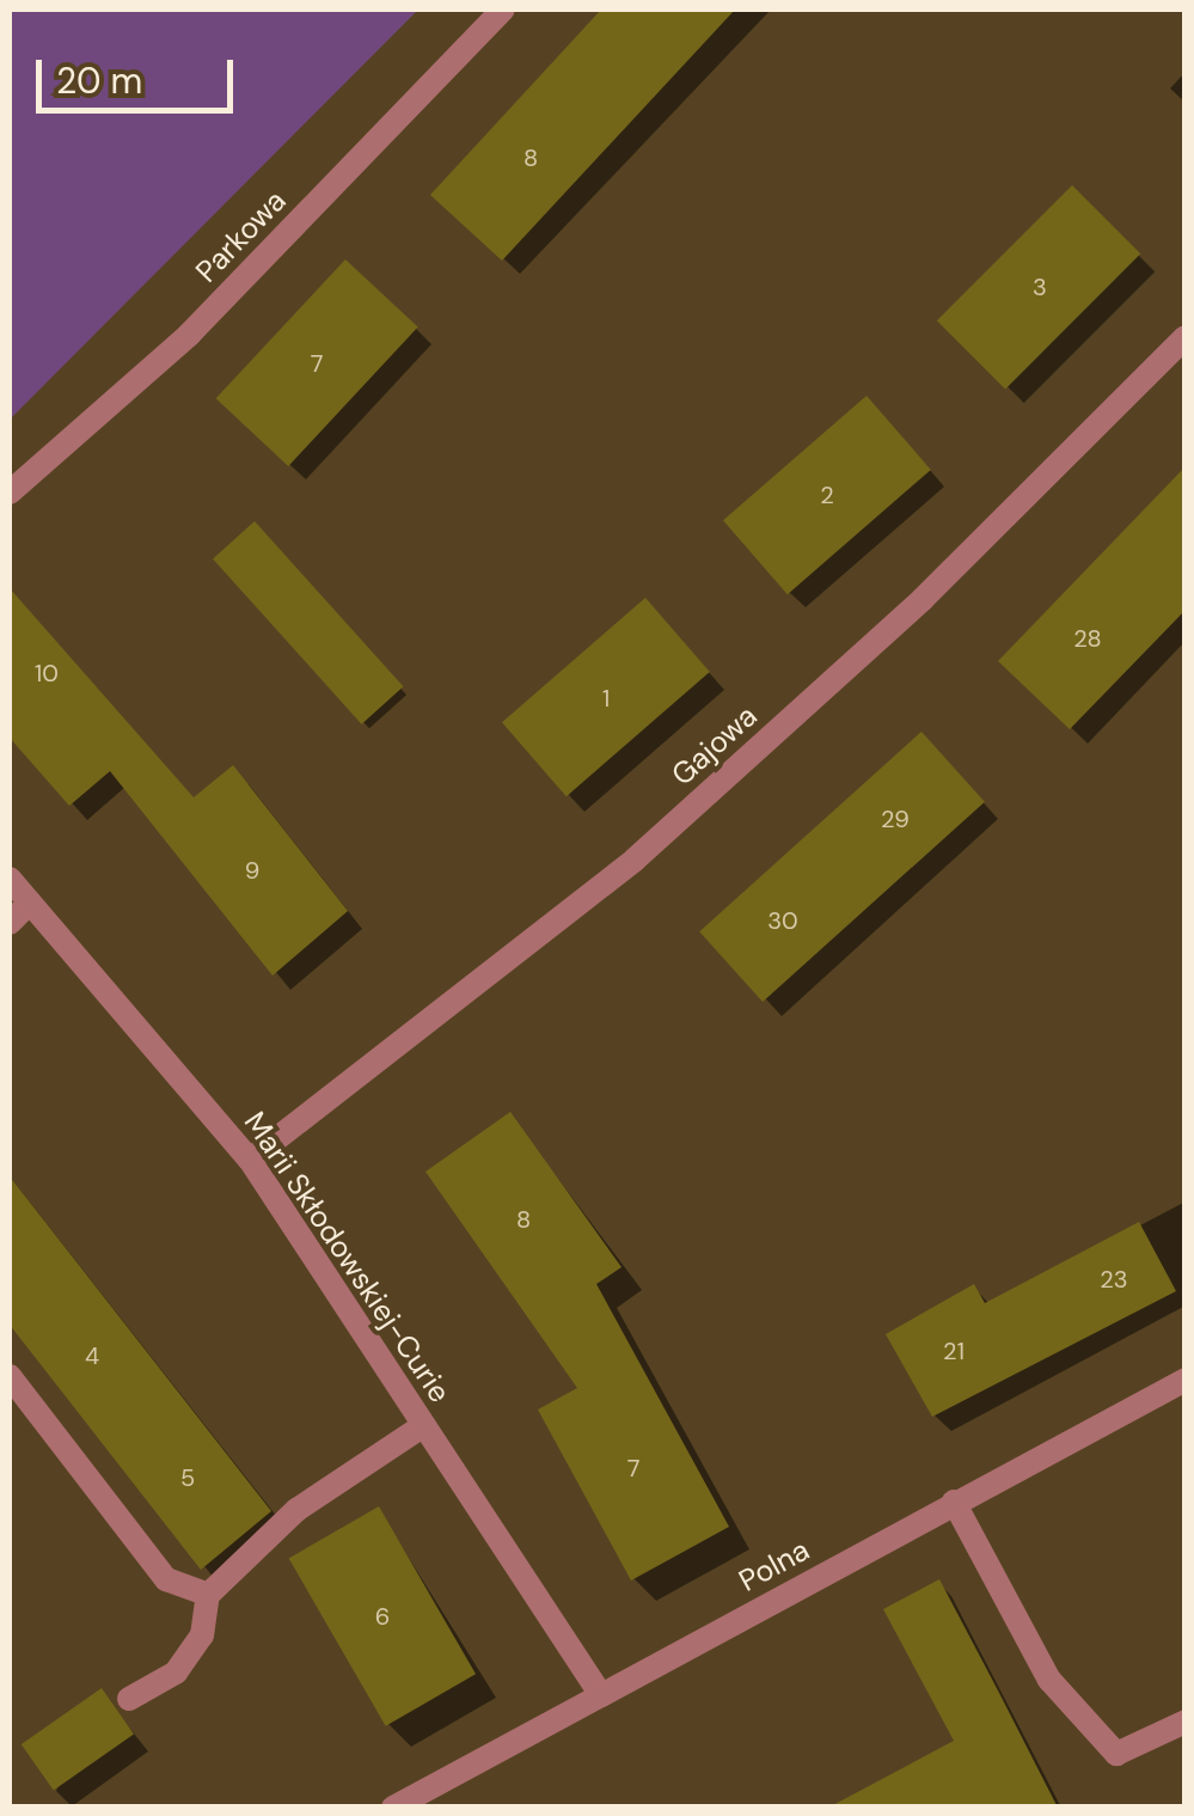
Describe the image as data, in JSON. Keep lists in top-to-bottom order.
{
  "streets": {
    "street": [
      "Parkowa",
      "Gajowa",
      "Marii Skłodowskiej-Curie",
      "Polna"
    ]
  },
  "crossings": [
    ["Gajowa", "Marii Skłodowskiej-Curie"],
    ["Marii Skłodowskiej-Curie", "Polna"]
  ],
  "house_numbers": [
    "8",
    "3",
    "7",
    "2",
    "28",
    "10",
    "1",
    "29",
    "9",
    "30",
    "8",
    "23",
    "21",
    "4",
    "7",
    "5",
    "6"
  ],
  "scale_bar": "20 m"
}
